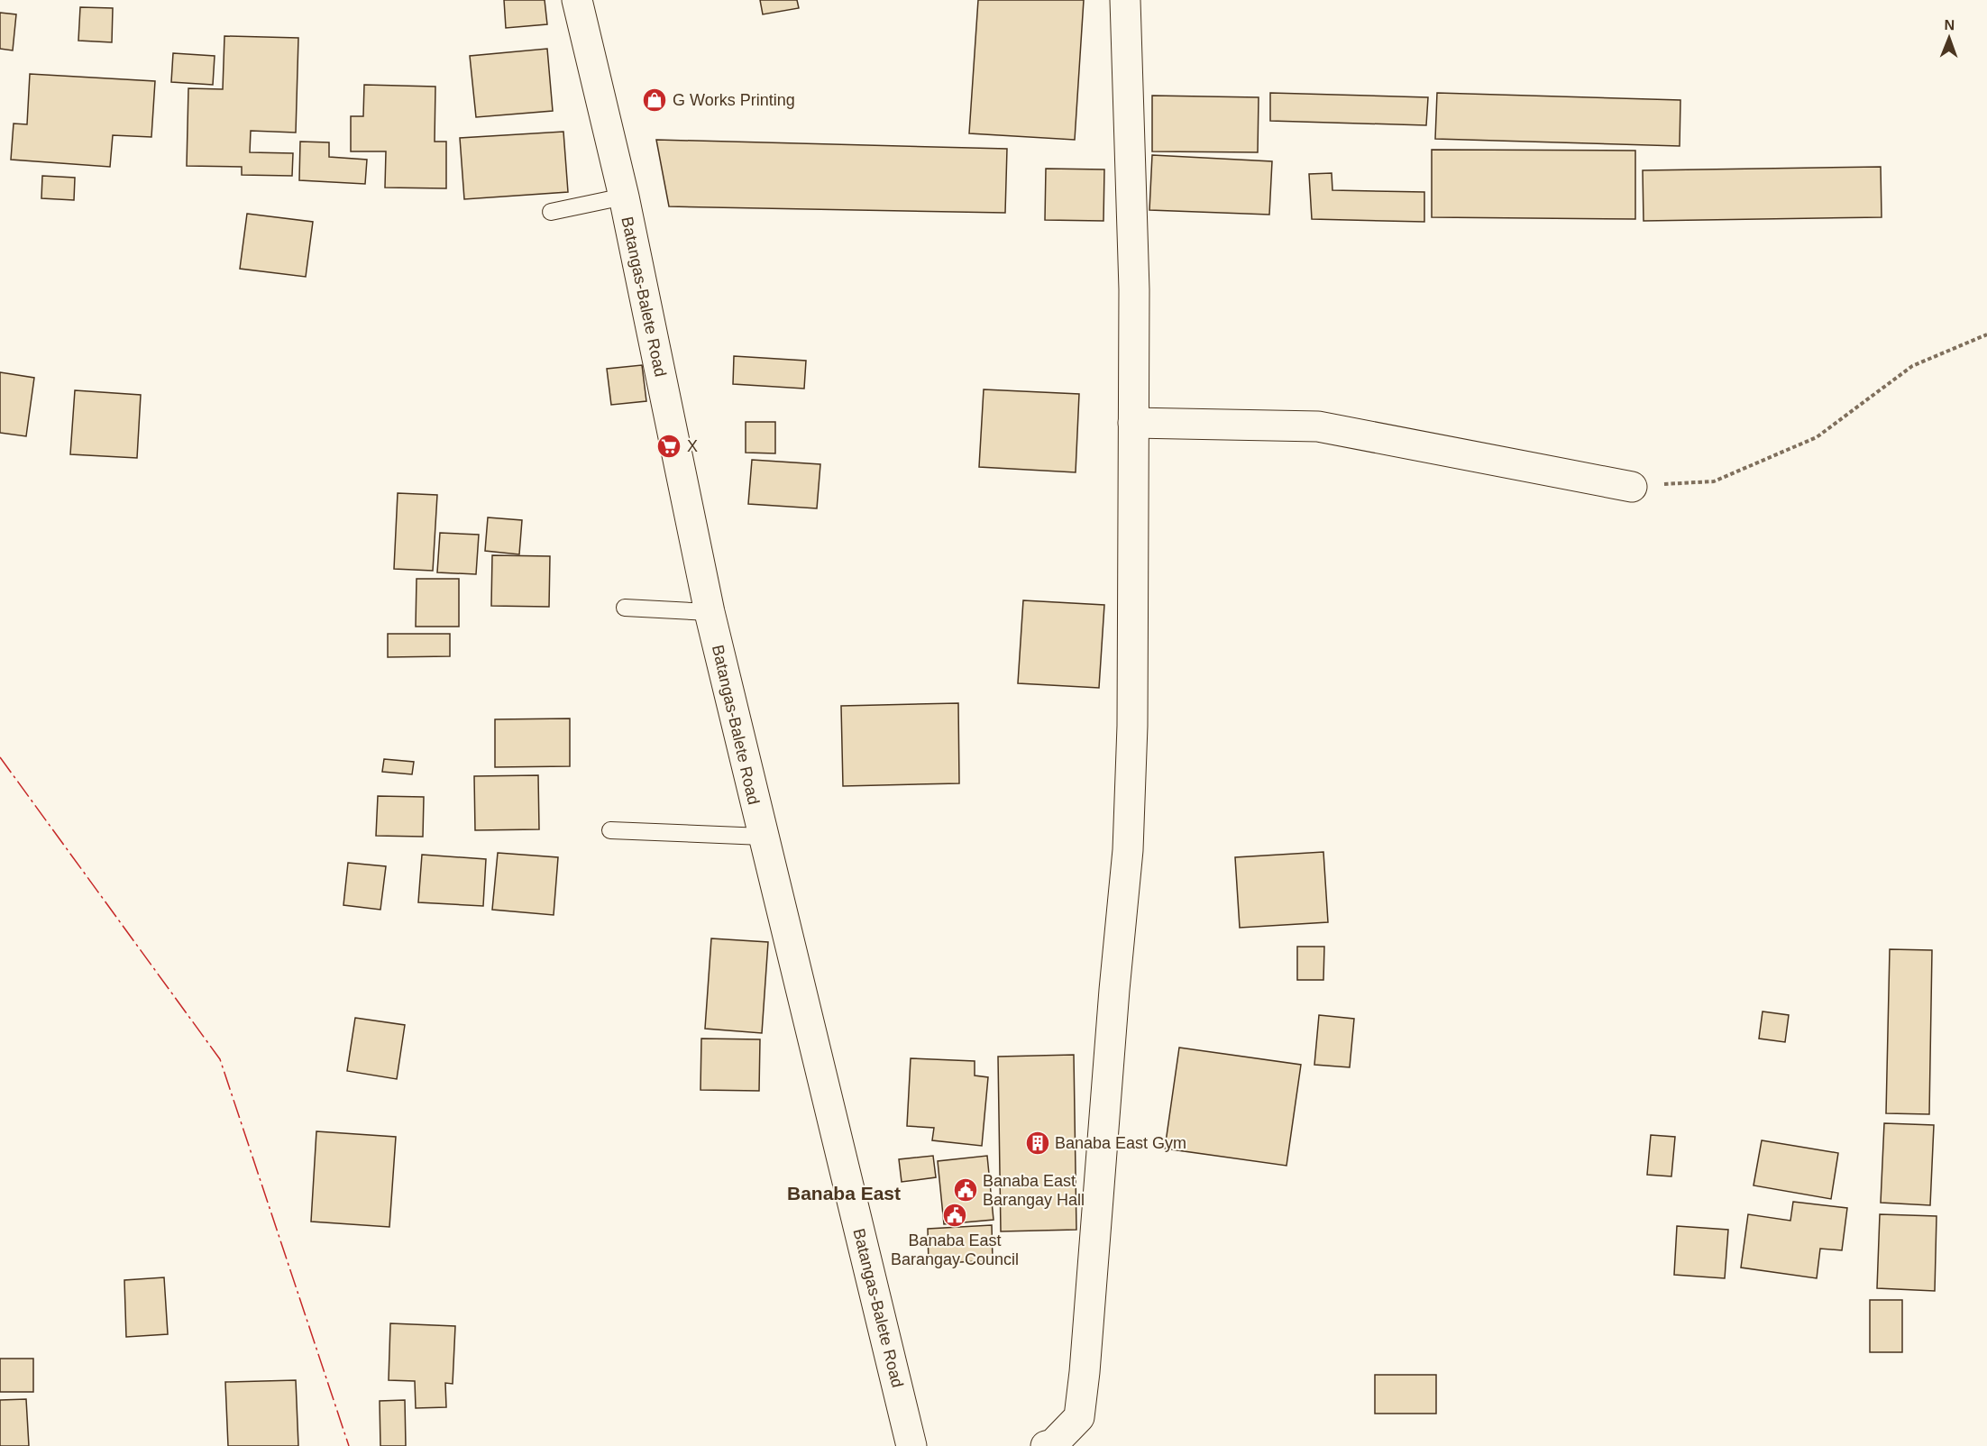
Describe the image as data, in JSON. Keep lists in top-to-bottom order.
{
  "streets": {
    "street": ["Batangas-Balete Road"]
  },
  "districts": ["Banaba East"],
  "places": {
    "shop": ["G Works Printing"],
    "supermarket": ["X"],
    "building": ["Banaba East Gym"],
    "public building": ["Banaba East Barangay Hall", "Banaba East Barangay Council"]
  },
  "north": "top"
}
